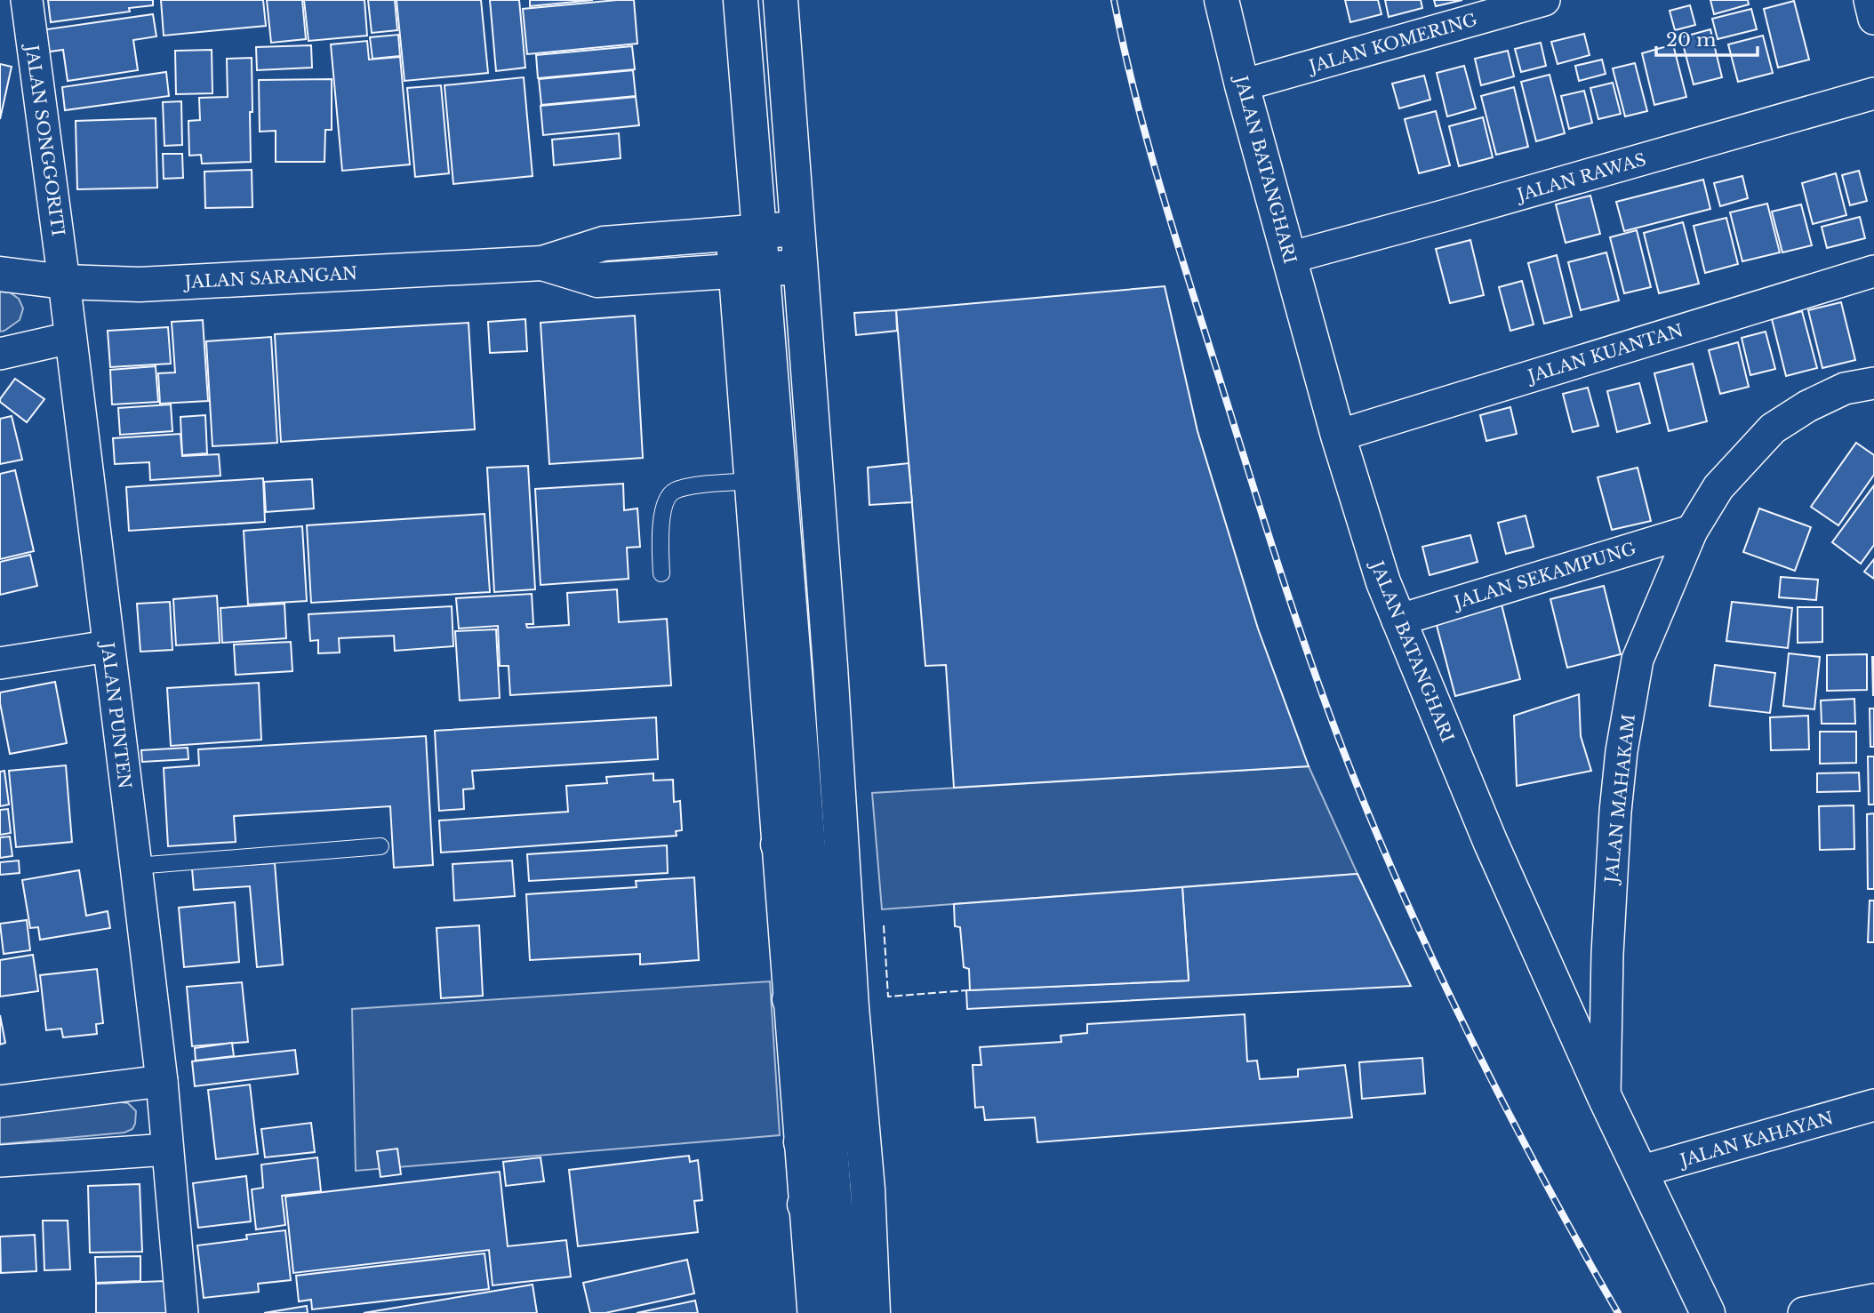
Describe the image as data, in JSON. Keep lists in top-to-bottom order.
{
  "streets": {
    "main road": ["JALAN BATANGHARI", "JALAN SARANGAN"],
    "street": [
      "JALAN KOMERING",
      "JALAN SONGGORITI",
      "JALAN RAWAS",
      "JALAN KUANTAN",
      "JALAN SEKAMPUNG",
      "JALAN PUNTEN",
      "JALAN MAHAKAM",
      "JALAN KAHAYAN"
    ]
  },
  "crossings": [
    ["JALAN KOMERING", "JALAN BATANGHARI"],
    ["JALAN SONGGORITI", "JALAN SARANGAN"],
    ["JALAN SONGGORITI", "JALAN PUNTEN"],
    ["JALAN BATANGHARI", "JALAN RAWAS"],
    ["JALAN BATANGHARI", "JALAN KUANTAN"],
    ["JALAN BATANGHARI", "JALAN SEKAMPUNG"],
    ["JALAN BATANGHARI", "JALAN MAHAKAM"],
    ["JALAN BATANGHARI", "JALAN KAHAYAN"],
    ["JALAN SARANGAN", "JALAN PUNTEN"],
    ["JALAN SEKAMPUNG", "JALAN MAHAKAM"]
  ],
  "scale_bar": "20 m"
}
